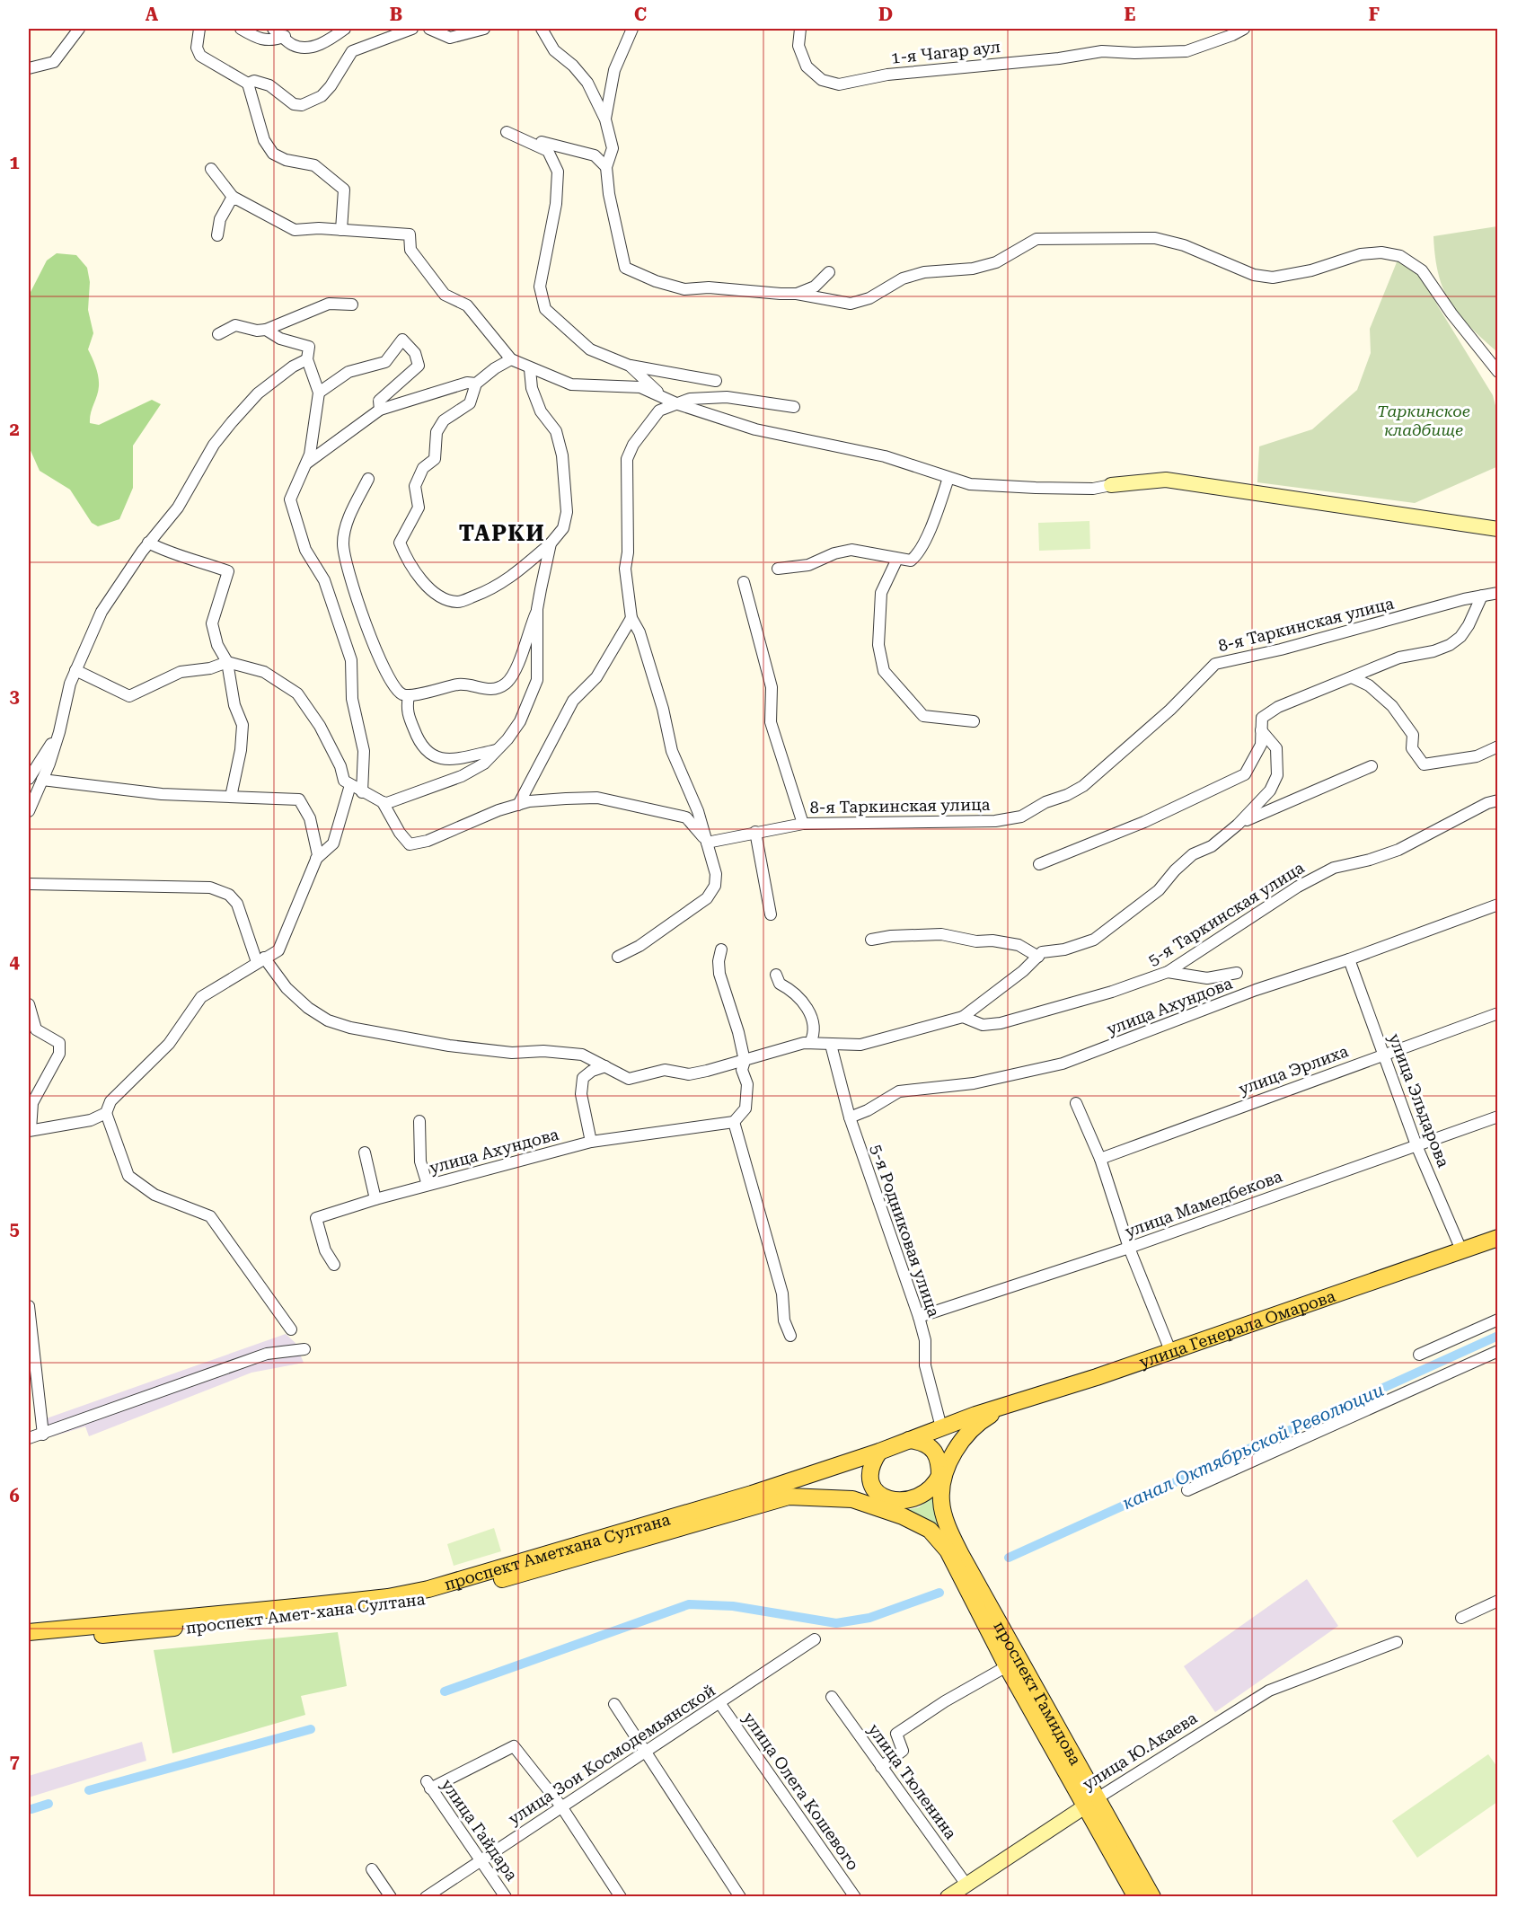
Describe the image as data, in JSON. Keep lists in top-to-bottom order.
{
  "streets": {
    "main road": [
      "улица Генерала Омарова",
      "проспект Аметхана Султана",
      "проспект Амет-хана Султана",
      "проспект Гамидова"
    ],
    "street": [
      "1-я Чагар аул",
      "8-я Таркинская улица",
      "5-я Таркинская улица",
      "улица Ахундова",
      "улица Эрлиха",
      "улица Эльдарова",
      "улица Мамедбекова",
      "5-я Родниковая улица",
      "улица Ю.Акаева",
      "улица Зои Космодемьянской",
      "улица Тюленина",
      "улица Олега Кошевого",
      "улица Гайдара"
    ]
  },
  "crossings": [
    ["улица Ахундова", "улица Эльдарова"],
    ["улица Ахундова", "5-я Родниковая улица"],
    ["улица Эрлиха", "улица Эльдарова"],
    ["улица Эльдарова", "улица Мамедбекова"],
    ["улица Эльдарова", "улица Генерала Омарова"],
    ["улица Мамедбекова", "5-я Родниковая улица"],
    ["5-я Родниковая улица", "улица Генерала Омарова"],
    ["улица Генерала Омарова", "проспект Гамидова"],
    ["проспект Аметхана Султана", "проспект Амет-хана Султана"],
    ["проспект Гамидова", "улица Ю.Акаева"],
    ["улица Ю.Акаева", "улица Тюленина"],
    ["улица Зои Космодемьянской", "улица Олега Кошевого"],
    ["улица Зои Космодемьянской", "улица Гайдара"]
  ],
  "districts": ["ТАРКИ"],
  "water": ["канал Октябрьской Революции"],
  "parks": ["Таркинское кладбище"],
  "grid": {
    "columns": [
      "A",
      "B",
      "C",
      "D",
      "E",
      "F"
    ],
    "rows": [
      "1",
      "2",
      "3",
      "4",
      "5",
      "6",
      "7"
    ]
  }
}
